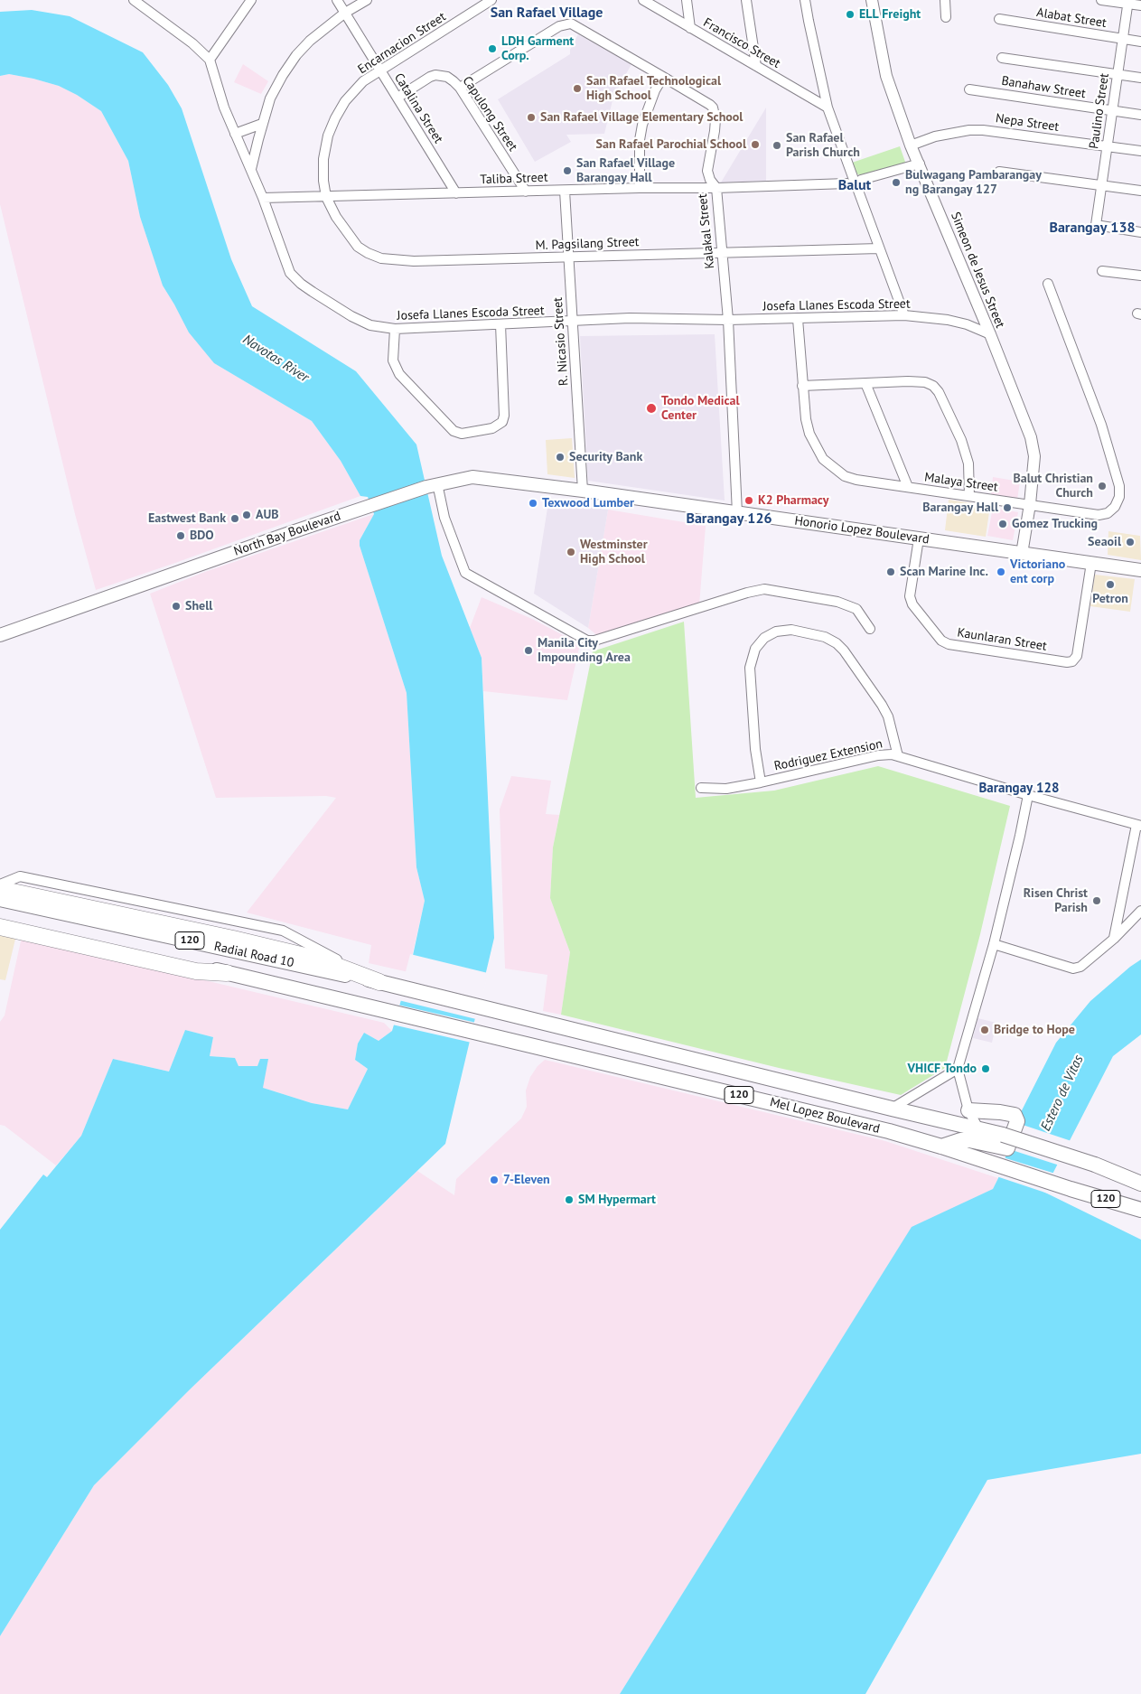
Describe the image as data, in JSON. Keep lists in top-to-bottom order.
{
  "streets": {
    "highway": ["120", "Radial Road 10", "Mel Lopez Boulevard"],
    "main road": ["Honorio Lopez Boulevard", "North Bay Boulevard"],
    "street": [
      "Alabat Street",
      "Encarnacion Street",
      "Francisco Street",
      "Banahaw Street",
      "Catalina Street",
      "Paulino Street",
      "Capulong Street",
      "Nepa Street",
      "Taliba Street",
      "Kalakal Street",
      "M. Pagsilang Street",
      "Simeon de Jesus Street",
      "Josefa Llanes Escoda Street",
      "R. Nicasio Street",
      "Malaya Street",
      "Kaunlaran Street",
      "Rodriguez Extension"
    ]
  },
  "crossings": [
    ["Alabat Street", "Paulino Street"],
    ["Encarnacion Street", "Catalina Street"],
    ["Encarnacion Street", "Taliba Street"],
    ["Encarnacion Street", "M. Pagsilang Street"],
    ["Banahaw Street", "Paulino Street"],
    ["Catalina Street", "Capulong Street"],
    ["Catalina Street", "Taliba Street"],
    ["Paulino Street", "Nepa Street"],
    ["Capulong Street", "Taliba Street"],
    ["Capulong Street", "Kalakal Street"],
    ["Nepa Street", "Simeon de Jesus Street"],
    ["Taliba Street", "Kalakal Street"],
    ["Taliba Street", "M. Pagsilang Street"],
    ["Taliba Street", "Simeon de Jesus Street"],
    ["Taliba Street", "Josefa Llanes Escoda Street"],
    ["Taliba Street", "R. Nicasio Street"],
    ["Kalakal Street", "M. Pagsilang Street"],
    ["Kalakal Street", "Josefa Llanes Escoda Street"],
    ["Kalakal Street", "Honorio Lopez Boulevard"],
    ["M. Pagsilang Street", "R. Nicasio Street"],
    ["Simeon de Jesus Street", "Josefa Llanes Escoda Street"],
    ["Simeon de Jesus Street", "Malaya Street"],
    ["Simeon de Jesus Street", "Honorio Lopez Boulevard"],
    ["Josefa Llanes Escoda Street", "R. Nicasio Street"],
    ["Josefa Llanes Escoda Street", "Malaya Street"],
    ["R. Nicasio Street", "Honorio Lopez Boulevard"],
    ["R. Nicasio Street", "North Bay Boulevard"],
    ["Honorio Lopez Boulevard", "North Bay Boulevard"],
    ["Honorio Lopez Boulevard", "Kaunlaran Street"],
    ["Radial Road 10", "Mel Lopez Boulevard"]
  ],
  "districts": [
    "San Rafael Village",
    "Balut",
    "Barangay 138",
    "Barangay 126",
    "Barangay 128"
  ],
  "water": ["Navotas River", "Estero de Vitas"],
  "places": [
    "ELL Freight",
    "LDH Garment Corp.",
    "San Rafael Technological High School",
    "San Rafael Village Elementary School",
    "San Rafael Parochial School",
    "San Rafael Parish Church",
    "San Rafael Village Barangay Hall",
    "Bulwagang Pambarangay ng Barangay 127",
    "Tondo Medical Center",
    "Security Bank",
    "Balut Christian Church",
    "K2 Pharmacy",
    "Texwood Lumber",
    "Barangay Hall",
    "AUB",
    "Eastwest Bank",
    "Gomez Trucking",
    "BDO",
    "Seaoil",
    "Westminster High School",
    "Scan Marine Inc.",
    "Victoriano ent corp",
    "Petron",
    "Shell",
    "Manila City Impounding Area",
    "Risen Christ Parish",
    "Bridge to Hope",
    "VHICF Tondo",
    "7-Eleven",
    "SM Hypermart"
  ]
}
